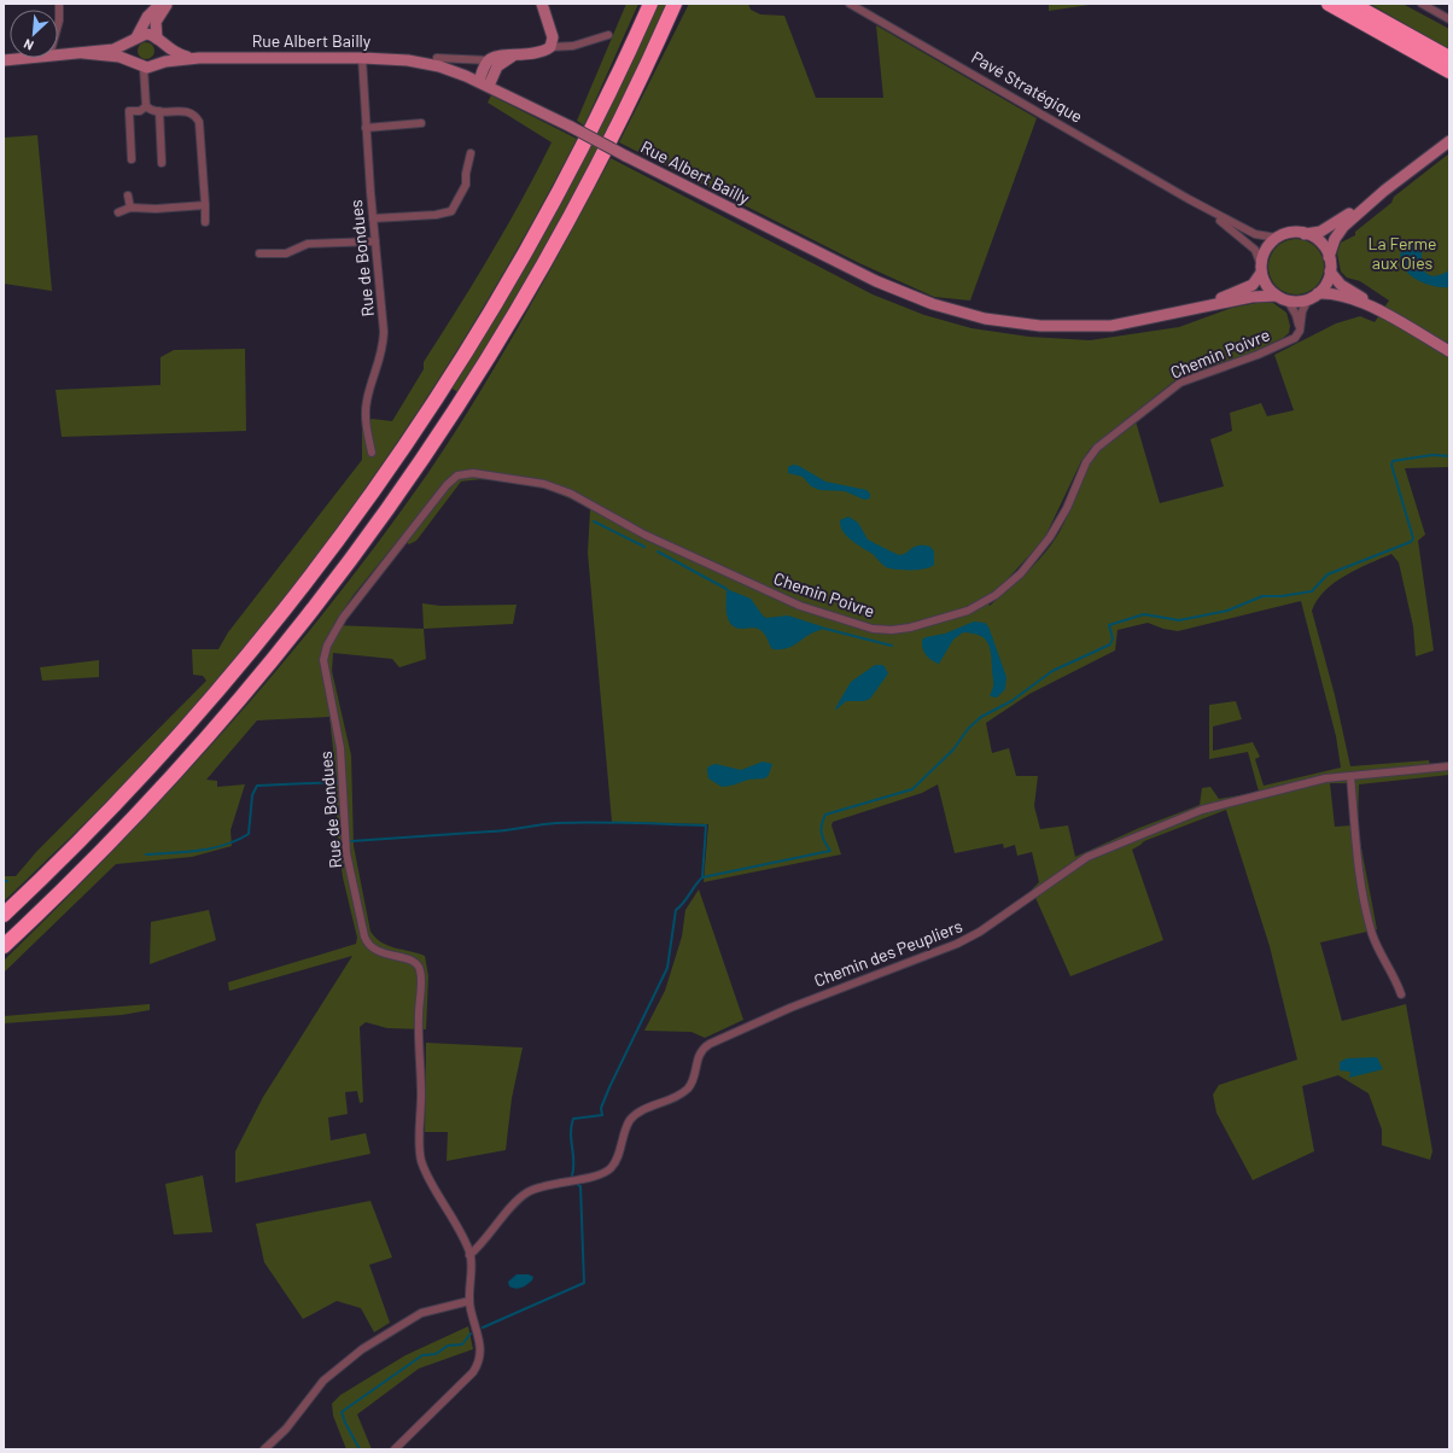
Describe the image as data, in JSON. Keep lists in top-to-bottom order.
{
  "streets": {
    "main road": ["Rue Albert Bailly"],
    "street": [
      "Pavé Stratégique",
      "Rue de Bondues",
      "Chemin Poivre",
      "Chemin des Peupliers"
    ]
  },
  "crossings": [
    ["Rue Albert Bailly", "Pavé Stratégique"],
    ["Rue Albert Bailly", "Rue de Bondues"],
    ["Rue Albert Bailly", "Chemin Poivre"],
    ["Pavé Stratégique", "Chemin Poivre"],
    ["Rue de Bondues", "Chemin Poivre"],
    ["Rue de Bondues", "Chemin des Peupliers"]
  ],
  "parks": ["La Ferme aux Oies"],
  "north": "bottom left"
}
